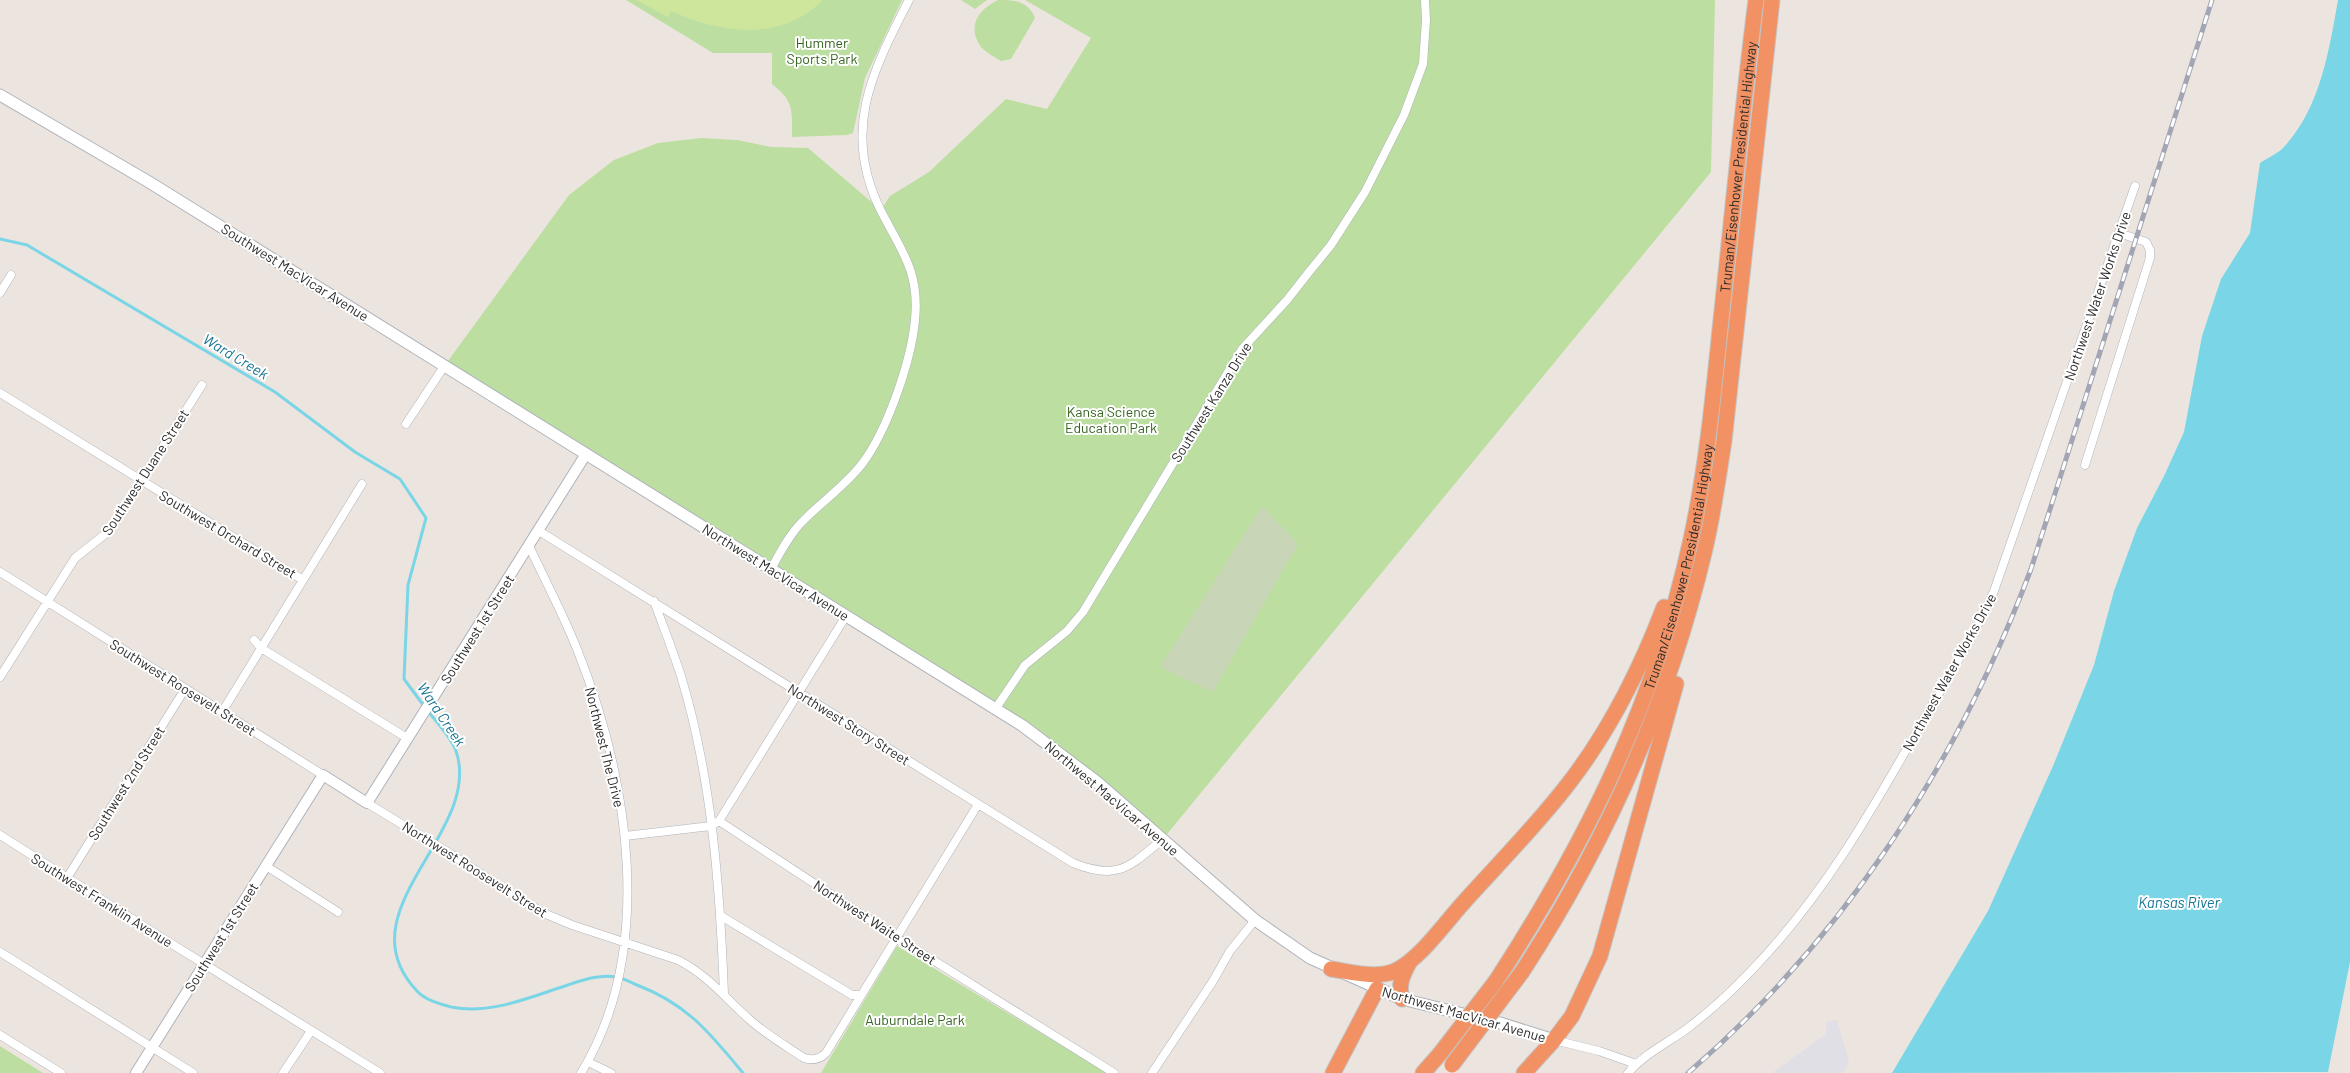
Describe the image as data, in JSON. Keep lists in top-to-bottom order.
{
  "streets": {
    "highway": ["Truman/Eisenhower Presidential Highway"],
    "main road": ["Southwest MacVicar Avenue", "Northwest MacVicar Avenue"],
    "street": [
      "Northwest Water Works Drive",
      "Southwest Kanza Drive",
      "Southwest Duane Street",
      "Southwest Orchard Street",
      "Southwest 1st Street",
      "Southwest Roosevelt Street",
      "Northwest Story Street",
      "Northwest The Drive",
      "Southwest 2nd Street",
      "Northwest Roosevelt Street",
      "Southwest Franklin Avenue",
      "Northwest Waite Street"
    ]
  },
  "crossings": [
    ["Southwest MacVicar Avenue", "Northwest MacVicar Avenue"],
    ["Southwest MacVicar Avenue", "Southwest 1st Street"],
    ["Northwest Water Works Drive", "Northwest MacVicar Avenue"],
    ["Southwest Kanza Drive", "Northwest MacVicar Avenue"],
    ["Southwest Duane Street", "Southwest Orchard Street"],
    ["Southwest Duane Street", "Southwest Roosevelt Street"],
    ["Northwest MacVicar Avenue", "Southwest 1st Street"],
    ["Northwest MacVicar Avenue", "Northwest Story Street"],
    ["Southwest 1st Street", "Southwest Roosevelt Street"],
    ["Southwest 1st Street", "Northwest Story Street"],
    ["Southwest 1st Street", "Northwest The Drive"],
    ["Southwest 1st Street", "Northwest Roosevelt Street"],
    ["Southwest 1st Street", "Southwest Franklin Avenue"],
    ["Southwest Roosevelt Street", "Southwest 2nd Street"],
    ["Southwest Roosevelt Street", "Northwest Roosevelt Street"],
    ["Northwest The Drive", "Northwest Roosevelt Street"],
    ["Southwest 2nd Street", "Southwest Franklin Avenue"]
  ],
  "water": ["Ward Creek", "Kansas River"],
  "parks": ["Hummer Sports Park", "Kansa Science Education Park", "Auburndale Park"]
}
